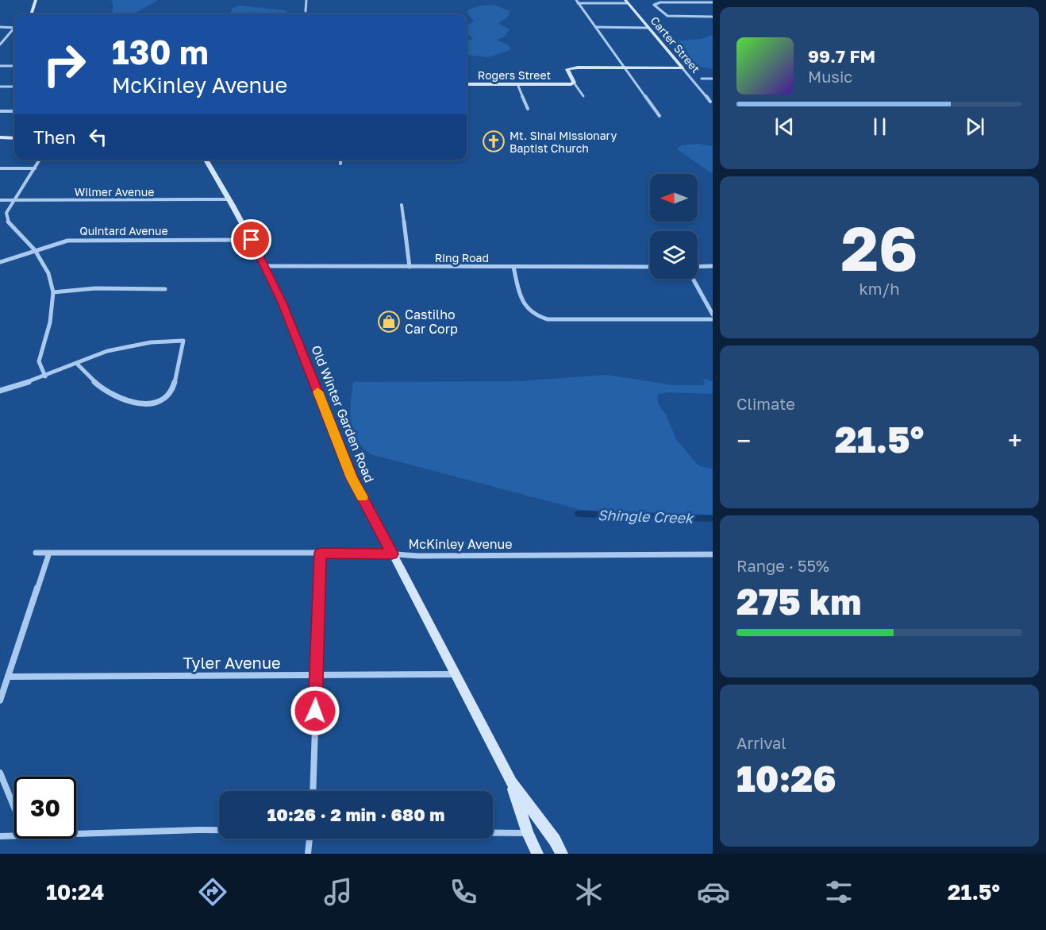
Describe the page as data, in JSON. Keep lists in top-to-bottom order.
{
  "streets": {
    "main road": ["Carter Street", "Rogers Street", "Old Winter Garden Road"],
    "street": [
      "Wilmer Avenue",
      "Quintard Avenue",
      "Ring Road",
      "McKinley Avenue",
      "Tyler Avenue"
    ]
  },
  "crossings": [
    ["Wilmer Avenue", "Old Winter Garden Road"],
    ["Quintard Avenue", "Old Winter Garden Road"],
    ["Ring Road", "Old Winter Garden Road"],
    ["Old Winter Garden Road", "McKinley Avenue"],
    ["Old Winter Garden Road", "Tyler Avenue"]
  ],
  "water": ["Shingle Creek"],
  "places": {
    "church": ["Mt. Sinai Missionary Baptist Church"],
    "shop": ["Castilho Car Corp"]
  },
  "north": "left",
  "page": {
    "turn": ["130 m", "McKinley Avenue"],
    "song": ["99.7 FM", "Music"],
    "then": "Then",
    "tile": [
      ["26", "km/h"],
      "Climate",
      ["Range · 55%", "275 km"],
      ["Arrival", "10:26"]
    ],
    "heat": ["−", "21.5°", "+"],
    "limit": "30",
    "trip": "10:26 · 2 min · 680 m",
    "tabs": ["10:24", "21.5°"]
  }
}
